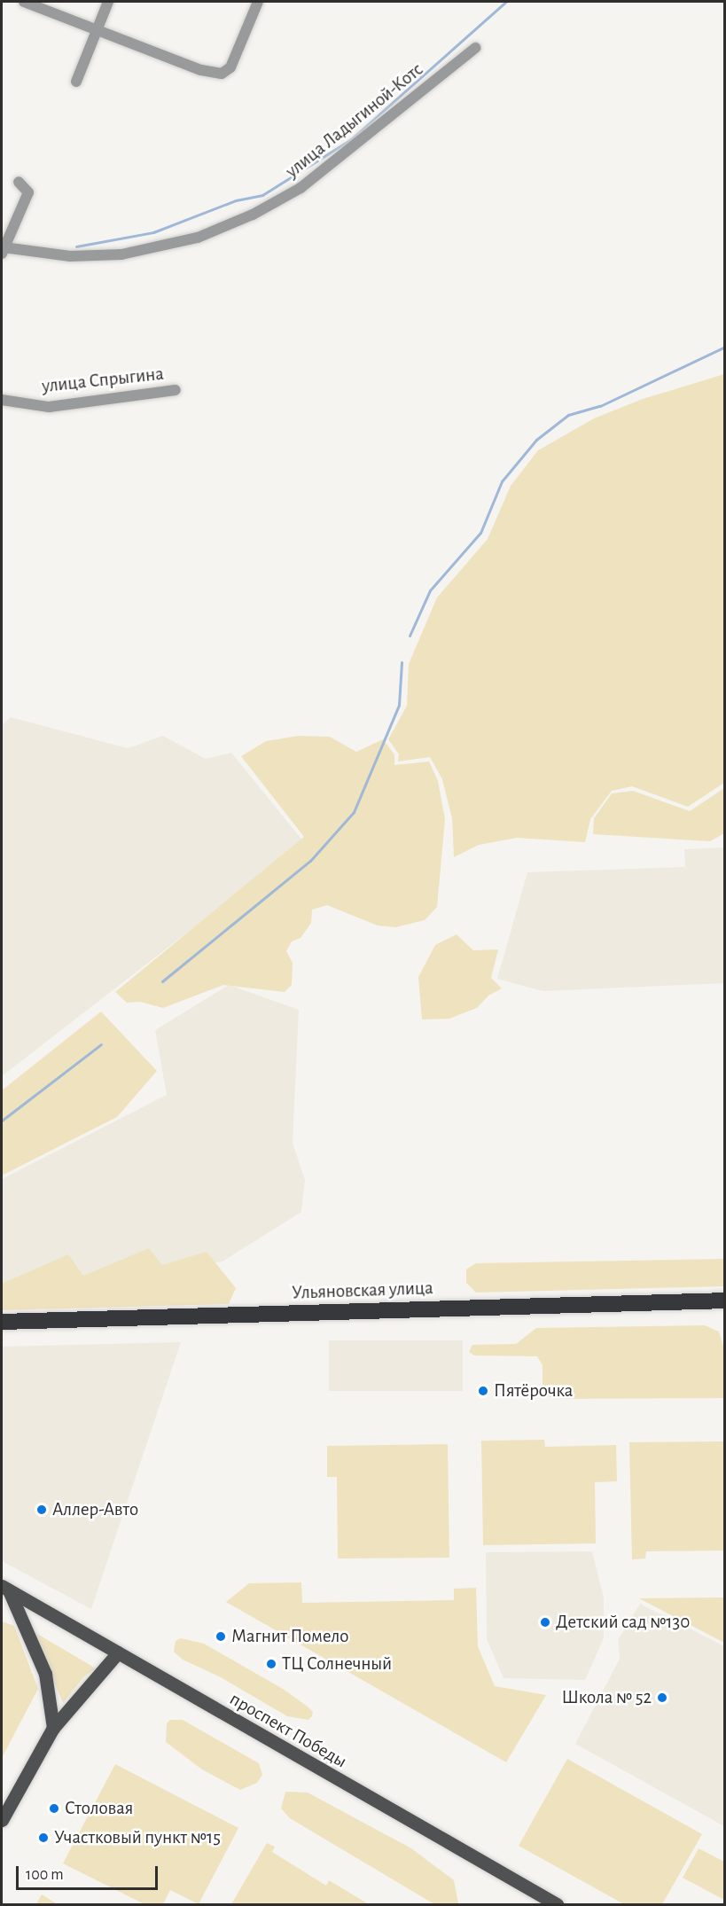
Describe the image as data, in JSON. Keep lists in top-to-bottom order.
{
  "streets": {
    "highway": ["Ульяновская улица"],
    "main road": ["проспект Победы"],
    "street": ["улица Ладыгиной-Котс", "улица Спрыгина"]
  },
  "places": [
    "Пятёрочка",
    "Аллер-Авто",
    "Детский сад №130",
    "Магнит Помело",
    "ТЦ Солнечный",
    "Школа № 52",
    "Столовая",
    "Участковый пункт №15"
  ],
  "scale_bar": "100 m"
}
